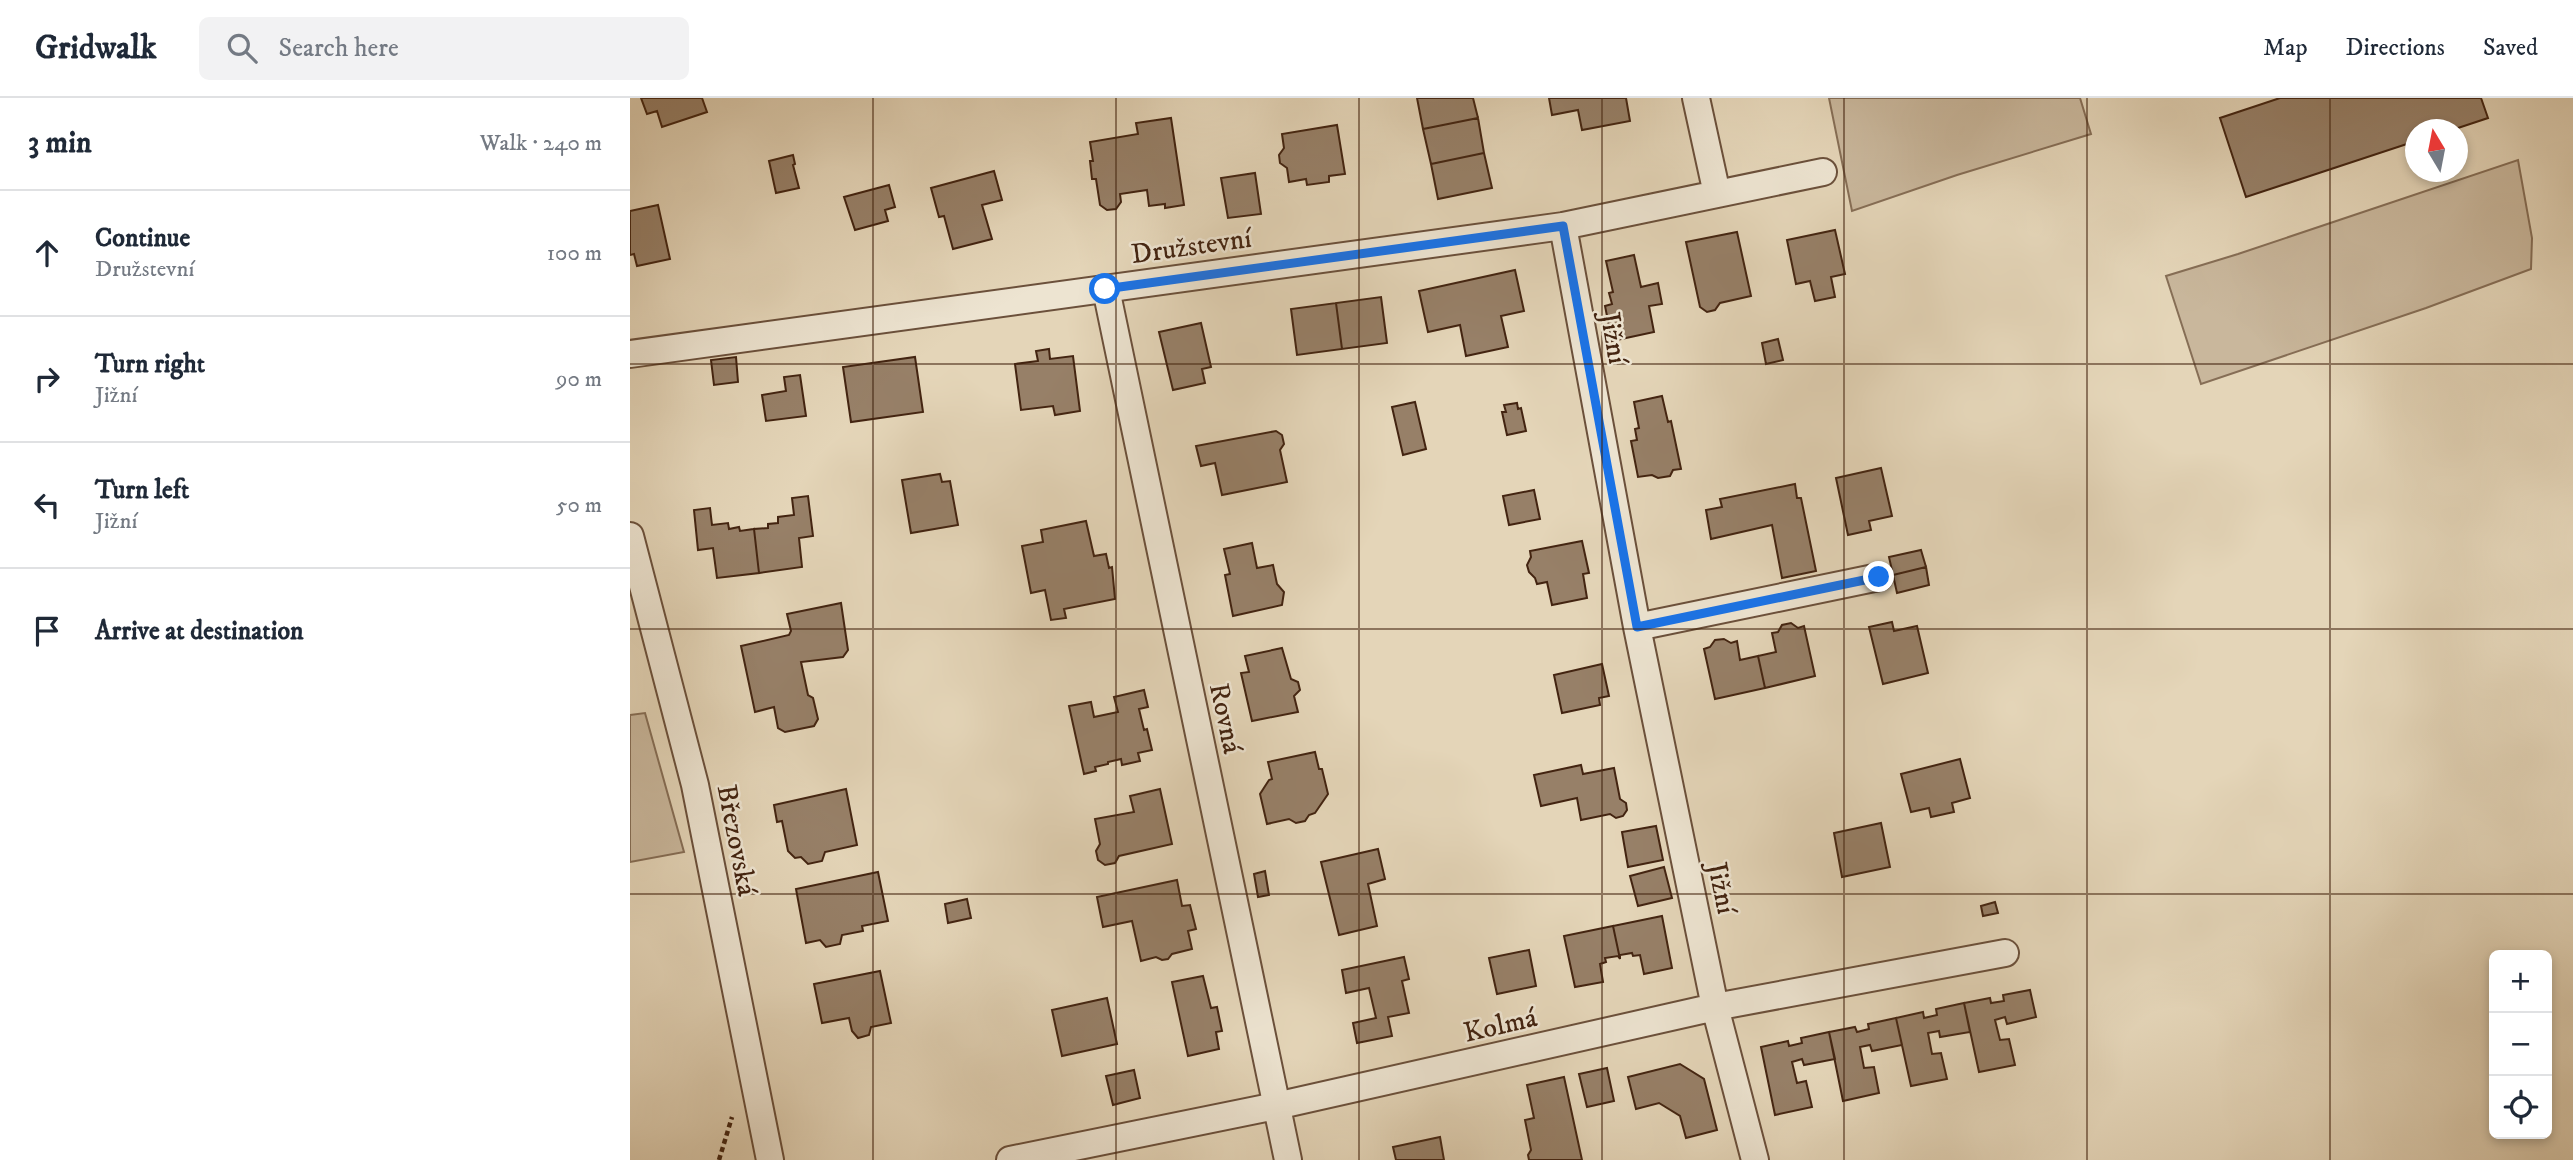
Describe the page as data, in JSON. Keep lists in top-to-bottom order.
{
  "streets": {
    "street": [
      "Družstevní",
      "Jižní",
      "Rovná",
      "Březovská",
      "Kolmá"
    ]
  },
  "crossings": [
    ["Družstevní", "Jižní"],
    ["Družstevní", "Rovná"],
    ["Jižní", "Kolmá"],
    ["Rovná", "Kolmá"]
  ],
  "north": "top",
  "page": {
    "header": "Gridwalk",
    "search": "Search here",
    "nav": ["Map", "Directions", "Saved"],
    "heading": ["3 min", "Walk · 240 m"],
    "list": [
      ["Continue", "Družstevní", "100 m"],
      ["Turn right", "Jižní", "90 m"],
      ["Turn left", "Jižní", "50 m"],
      "Arrive at destination"
    ],
    "map_buttons": ["+", "−"]
  }
}
